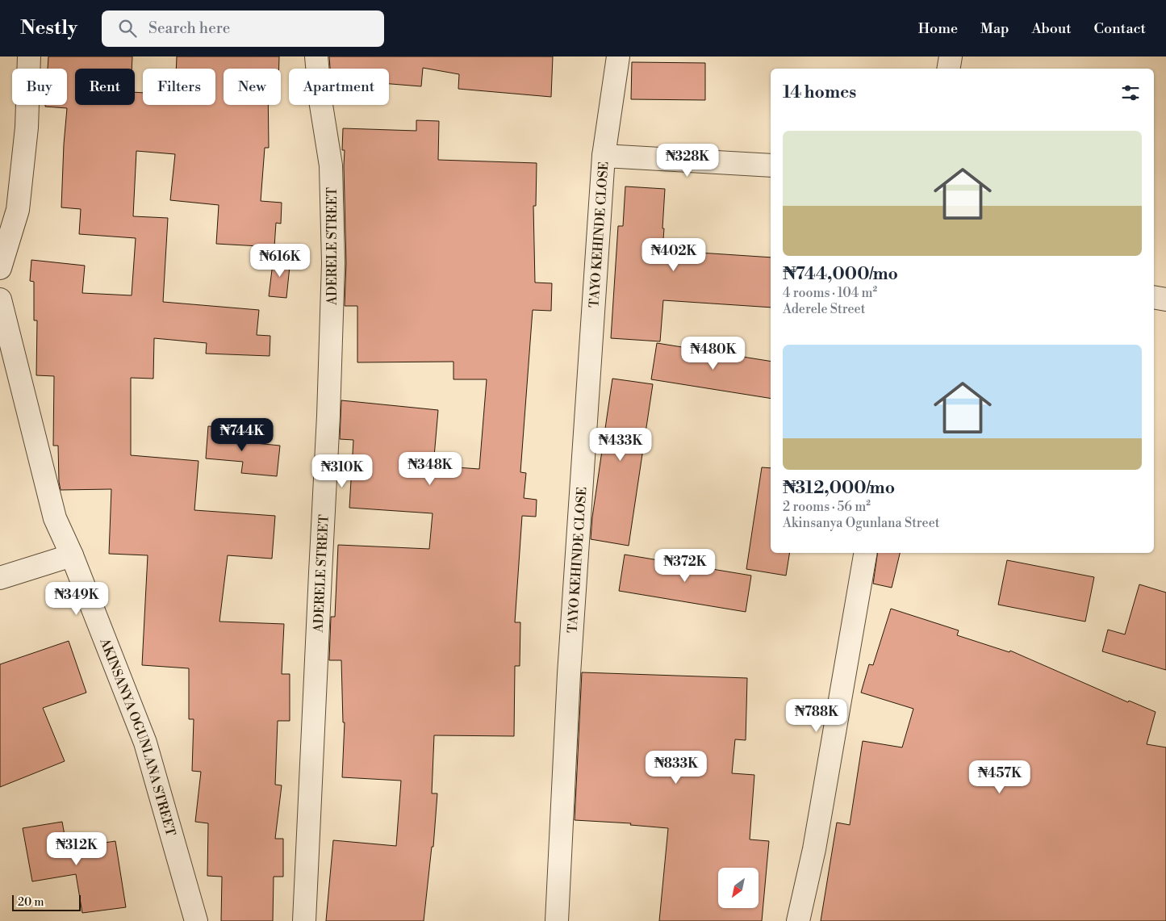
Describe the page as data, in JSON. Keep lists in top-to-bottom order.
{
  "streets": {
    "street": ["TAYO KEHINDE CLOSE", "ADERELE STREET", "AKINSANYA OGUNLANA STREET"]
  },
  "scale_bar": "20 m",
  "north": "bottom left",
  "page": {
    "header": "Nestly",
    "search": "Search here",
    "nav": [
      "Home",
      "Map",
      "About",
      "Contact"
    ],
    "chip": [
      "Buy",
      "Rent",
      "Filters",
      "New",
      "Apartment"
    ],
    "heading": "14 homes",
    "list": [
      {
        "name": "₦744,000/mo",
        "note": "4 rooms · 104 m² · Aderele Street"
      },
      {
        "name": "₦312,000/mo",
        "note": "2 rooms · 56 m² · Akinsanya Ogunlana Street"
      }
    ],
    "price": [
      "₦328K",
      "₦402K",
      "₦616K",
      "₦480K",
      "₦744K",
      "₦433K",
      "₦348K",
      "₦310K",
      "₦372K",
      "₦349K",
      "₦788K",
      "₦833K",
      "₦457K",
      "₦312K"
    ],
    "scale": "20 m"
  }
}
